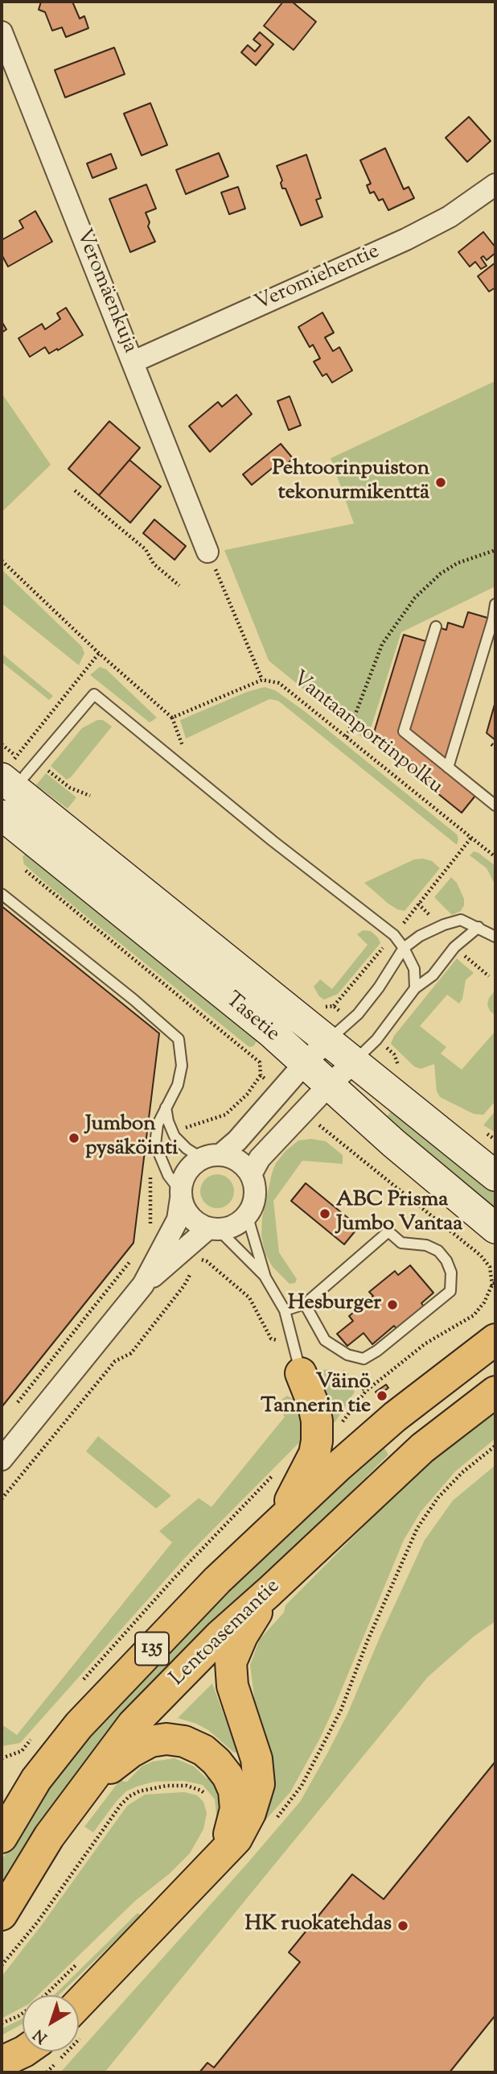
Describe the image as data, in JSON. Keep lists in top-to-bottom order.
{
  "streets": {
    "main road": ["Tasetie", "Lentoasemantie", "135"],
    "street": ["Veromiehentie", "Veromäenkuja"],
    "path": ["Vantaanportinpolku"]
  },
  "crossings": [
    ["Veromiehentie", "Veromäenkuja"]
  ],
  "places": [
    "Pehtoorinpuiston tekonurmikenttä",
    "Jumbon pysäköinti",
    "ABC Prisma Jumbo Vantaa",
    "Hesburger",
    "Väinö Tannerin tie",
    "HK ruokatehdas"
  ],
  "north": "bottom left"
}
